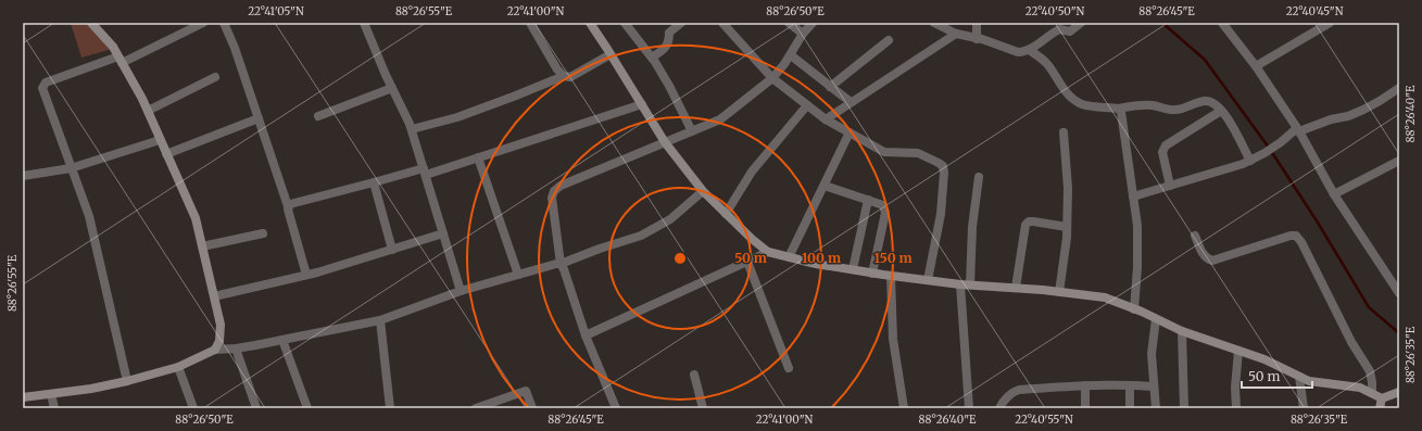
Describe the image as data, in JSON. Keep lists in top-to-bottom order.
{
  "scale_bar": "50 m",
  "coordinates": [
    "22°41'05\"N",
    "88°26'55\"E",
    "22°41'00\"N",
    "88°26'50\"E",
    "22°40'50\"N",
    "88°26'45\"E",
    "22°40'45\"N",
    "88°26'40\"E",
    "88°26'35\"E",
    "22°40'55\"N"
  ],
  "rings": ["50 m", "100 m", "150 m"]
}
